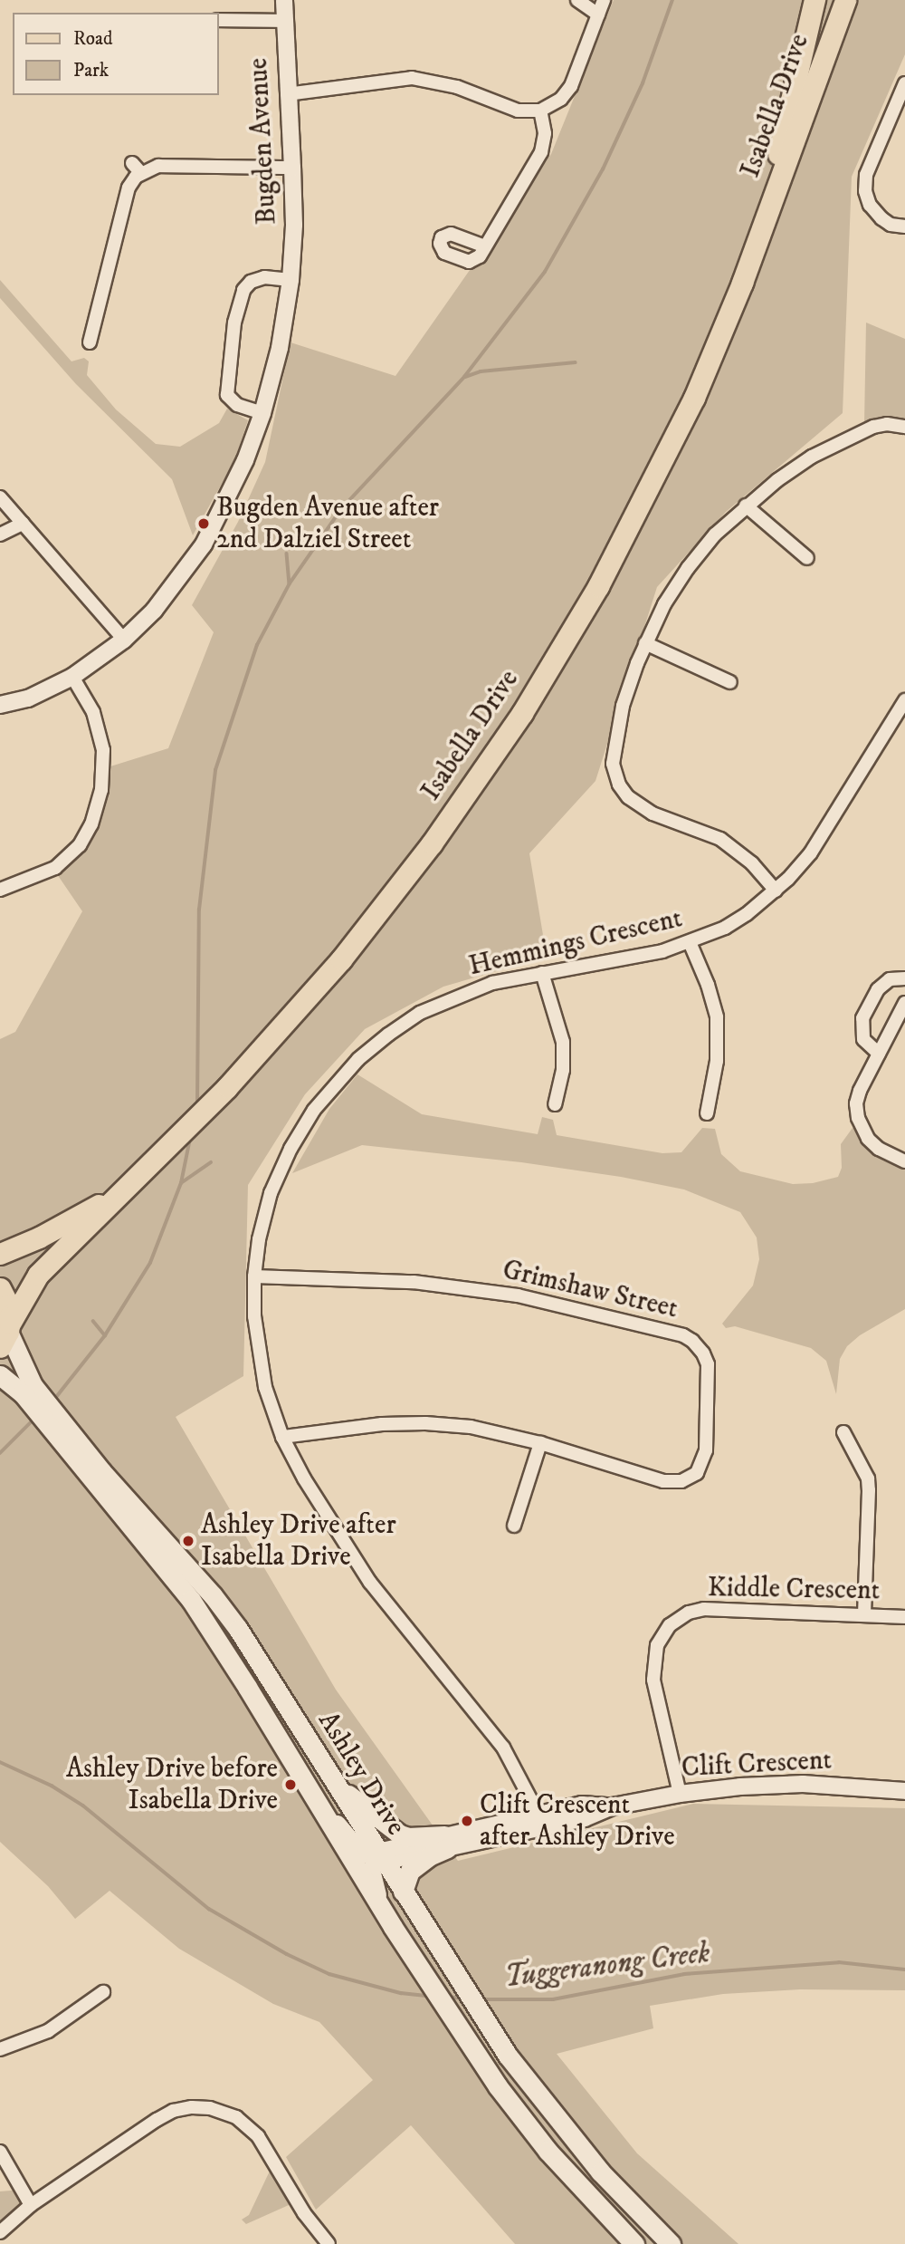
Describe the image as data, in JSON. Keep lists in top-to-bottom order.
{
  "streets": {
    "main road": ["Isabella Drive", "Ashley Drive"],
    "street": [
      "Bugden Avenue",
      "Hemmings Crescent",
      "Grimshaw Street",
      "Kiddle Crescent",
      "Clift Crescent"
    ]
  },
  "crossings": [
    ["Isabella Drive", "Ashley Drive"],
    ["Hemmings Crescent", "Grimshaw Street"],
    ["Hemmings Crescent", "Clift Crescent"],
    ["Kiddle Crescent", "Clift Crescent"],
    ["Clift Crescent", "Ashley Drive"]
  ],
  "water": ["Tuggeranong Creek"],
  "places": [
    "Bugden Avenue after 2nd Dalziel Street",
    "Ashley Drive after Isabella Drive",
    "Ashley Drive before Isabella Drive",
    "Clift Crescent after Ashley Drive"
  ],
  "legend": ["Road", "Park"]
}
